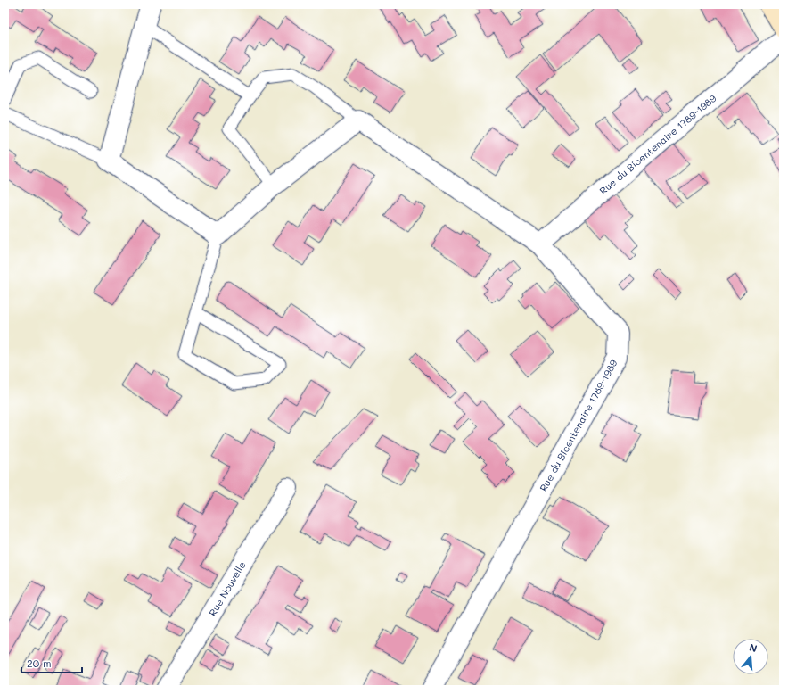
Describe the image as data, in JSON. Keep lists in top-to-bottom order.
{
  "streets": {
    "street": ["Rue du Bicentenaire 1789-1989", "Rue Nouvelle"]
  },
  "scale_bar": "20 m",
  "north": "top"
}
